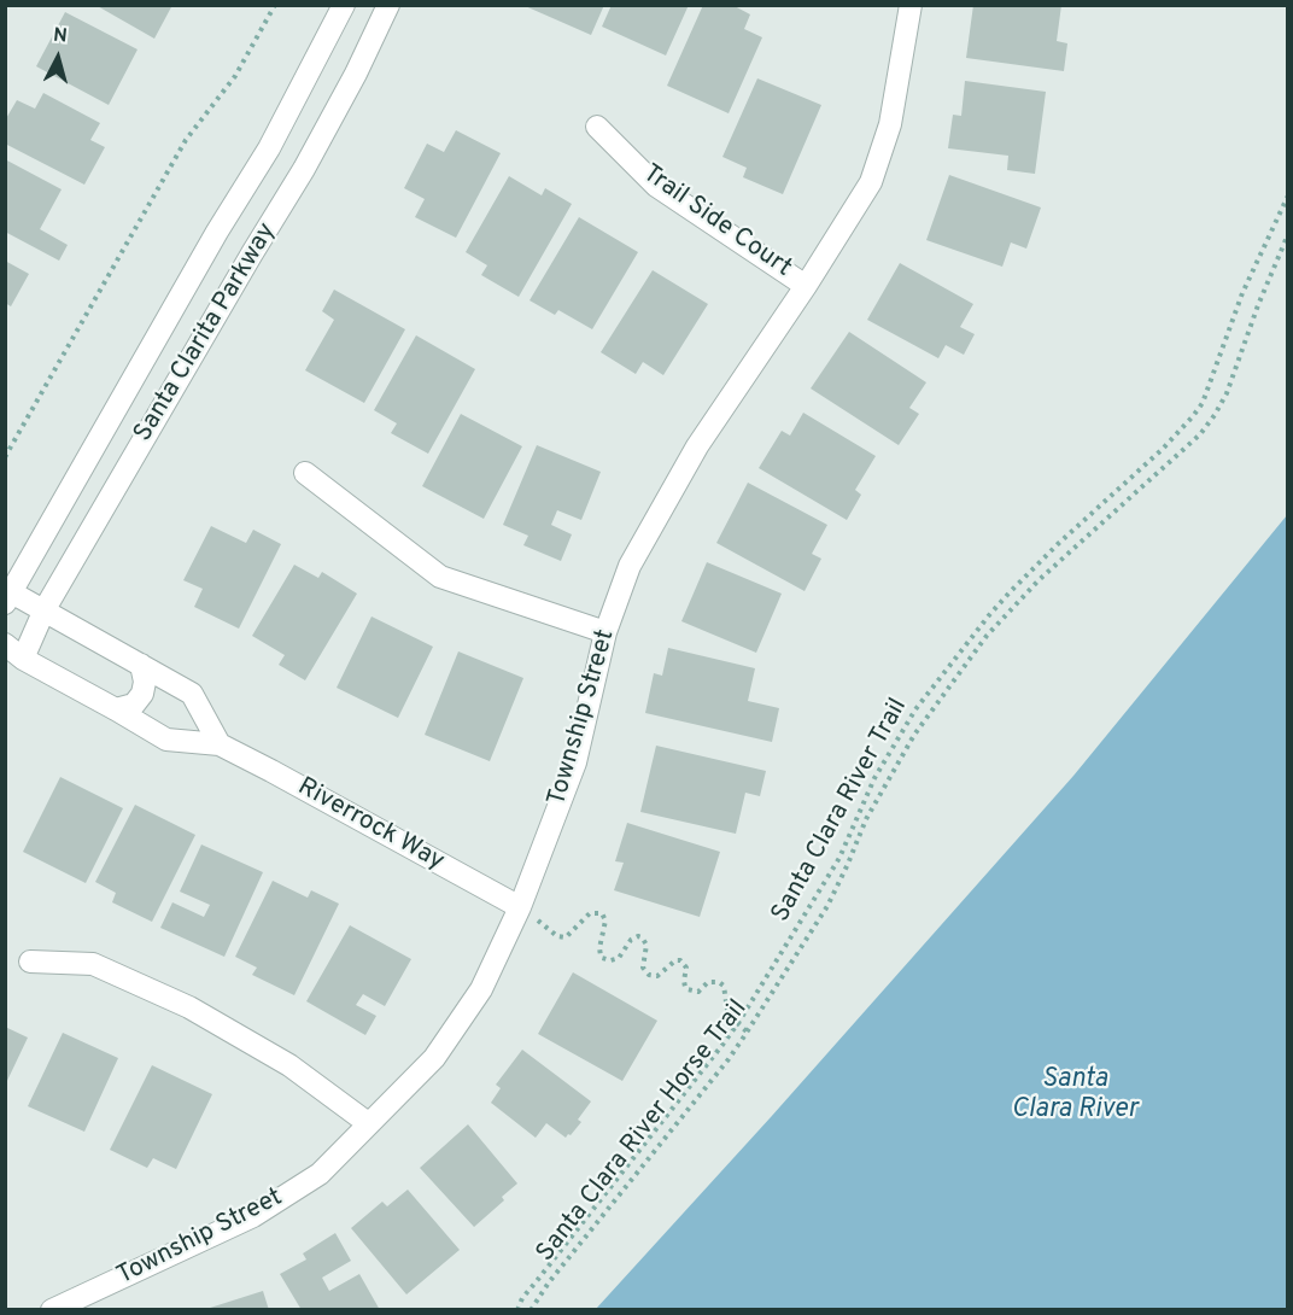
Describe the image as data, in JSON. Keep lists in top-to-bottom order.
{
  "streets": {
    "street": [
      "Trail Side Court",
      "Santa Clarita Parkway",
      "Township Street",
      "Riverrock Way"
    ],
    "path": ["Santa Clara River Trail", "Santa Clara River Horse Trail"]
  },
  "crossings": [
    ["Trail Side Court", "Township Street"],
    ["Santa Clarita Parkway", "Riverrock Way"],
    ["Township Street", "Riverrock Way"]
  ],
  "water": ["Santa Clara River"],
  "north": "top"
}
